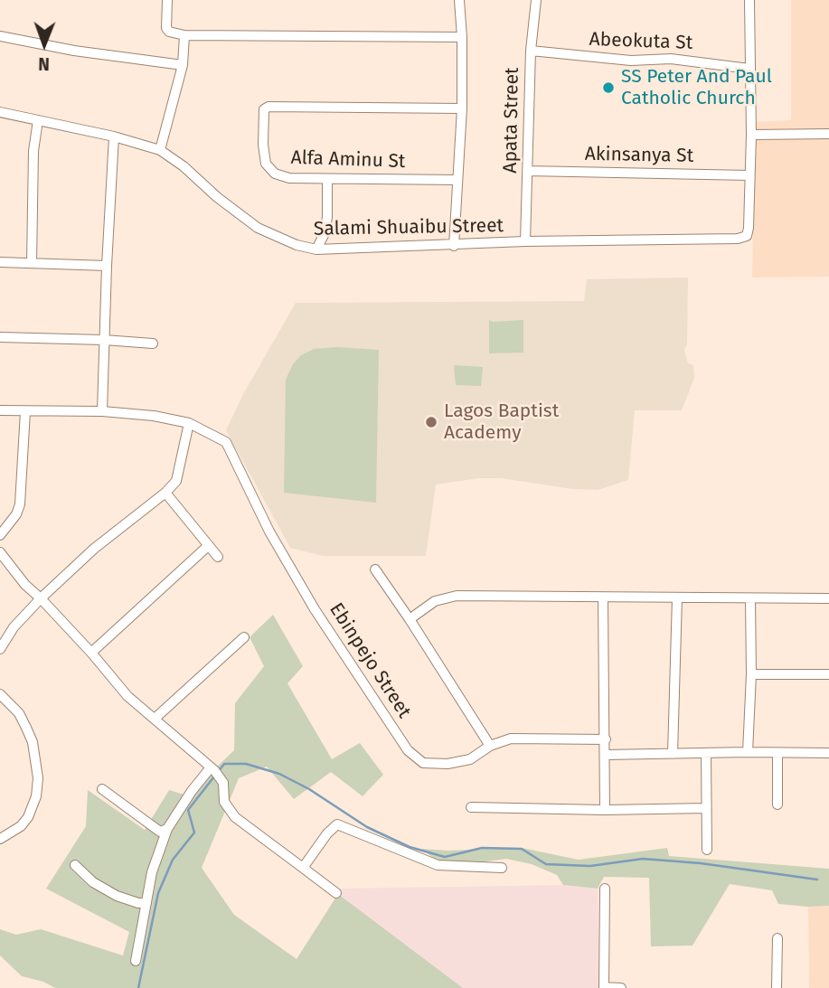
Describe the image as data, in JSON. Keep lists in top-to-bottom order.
{
  "streets": {
    "street": [
      "Abeokuta St",
      "Apata Street",
      "Akinsanya St",
      "Alfa Aminu St",
      "Salami Shuaibu Street",
      "Ebinpejo Street"
    ]
  },
  "crossings": [
    ["Abeokuta St", "Apata Street"],
    ["Apata Street", "Akinsanya St"],
    ["Apata Street", "Salami Shuaibu Street"],
    ["Akinsanya St", "Salami Shuaibu Street"]
  ],
  "places": ["SS Peter And Paul Catholic Church", "Lagos Baptist Academy"],
  "north": "bottom"
}
